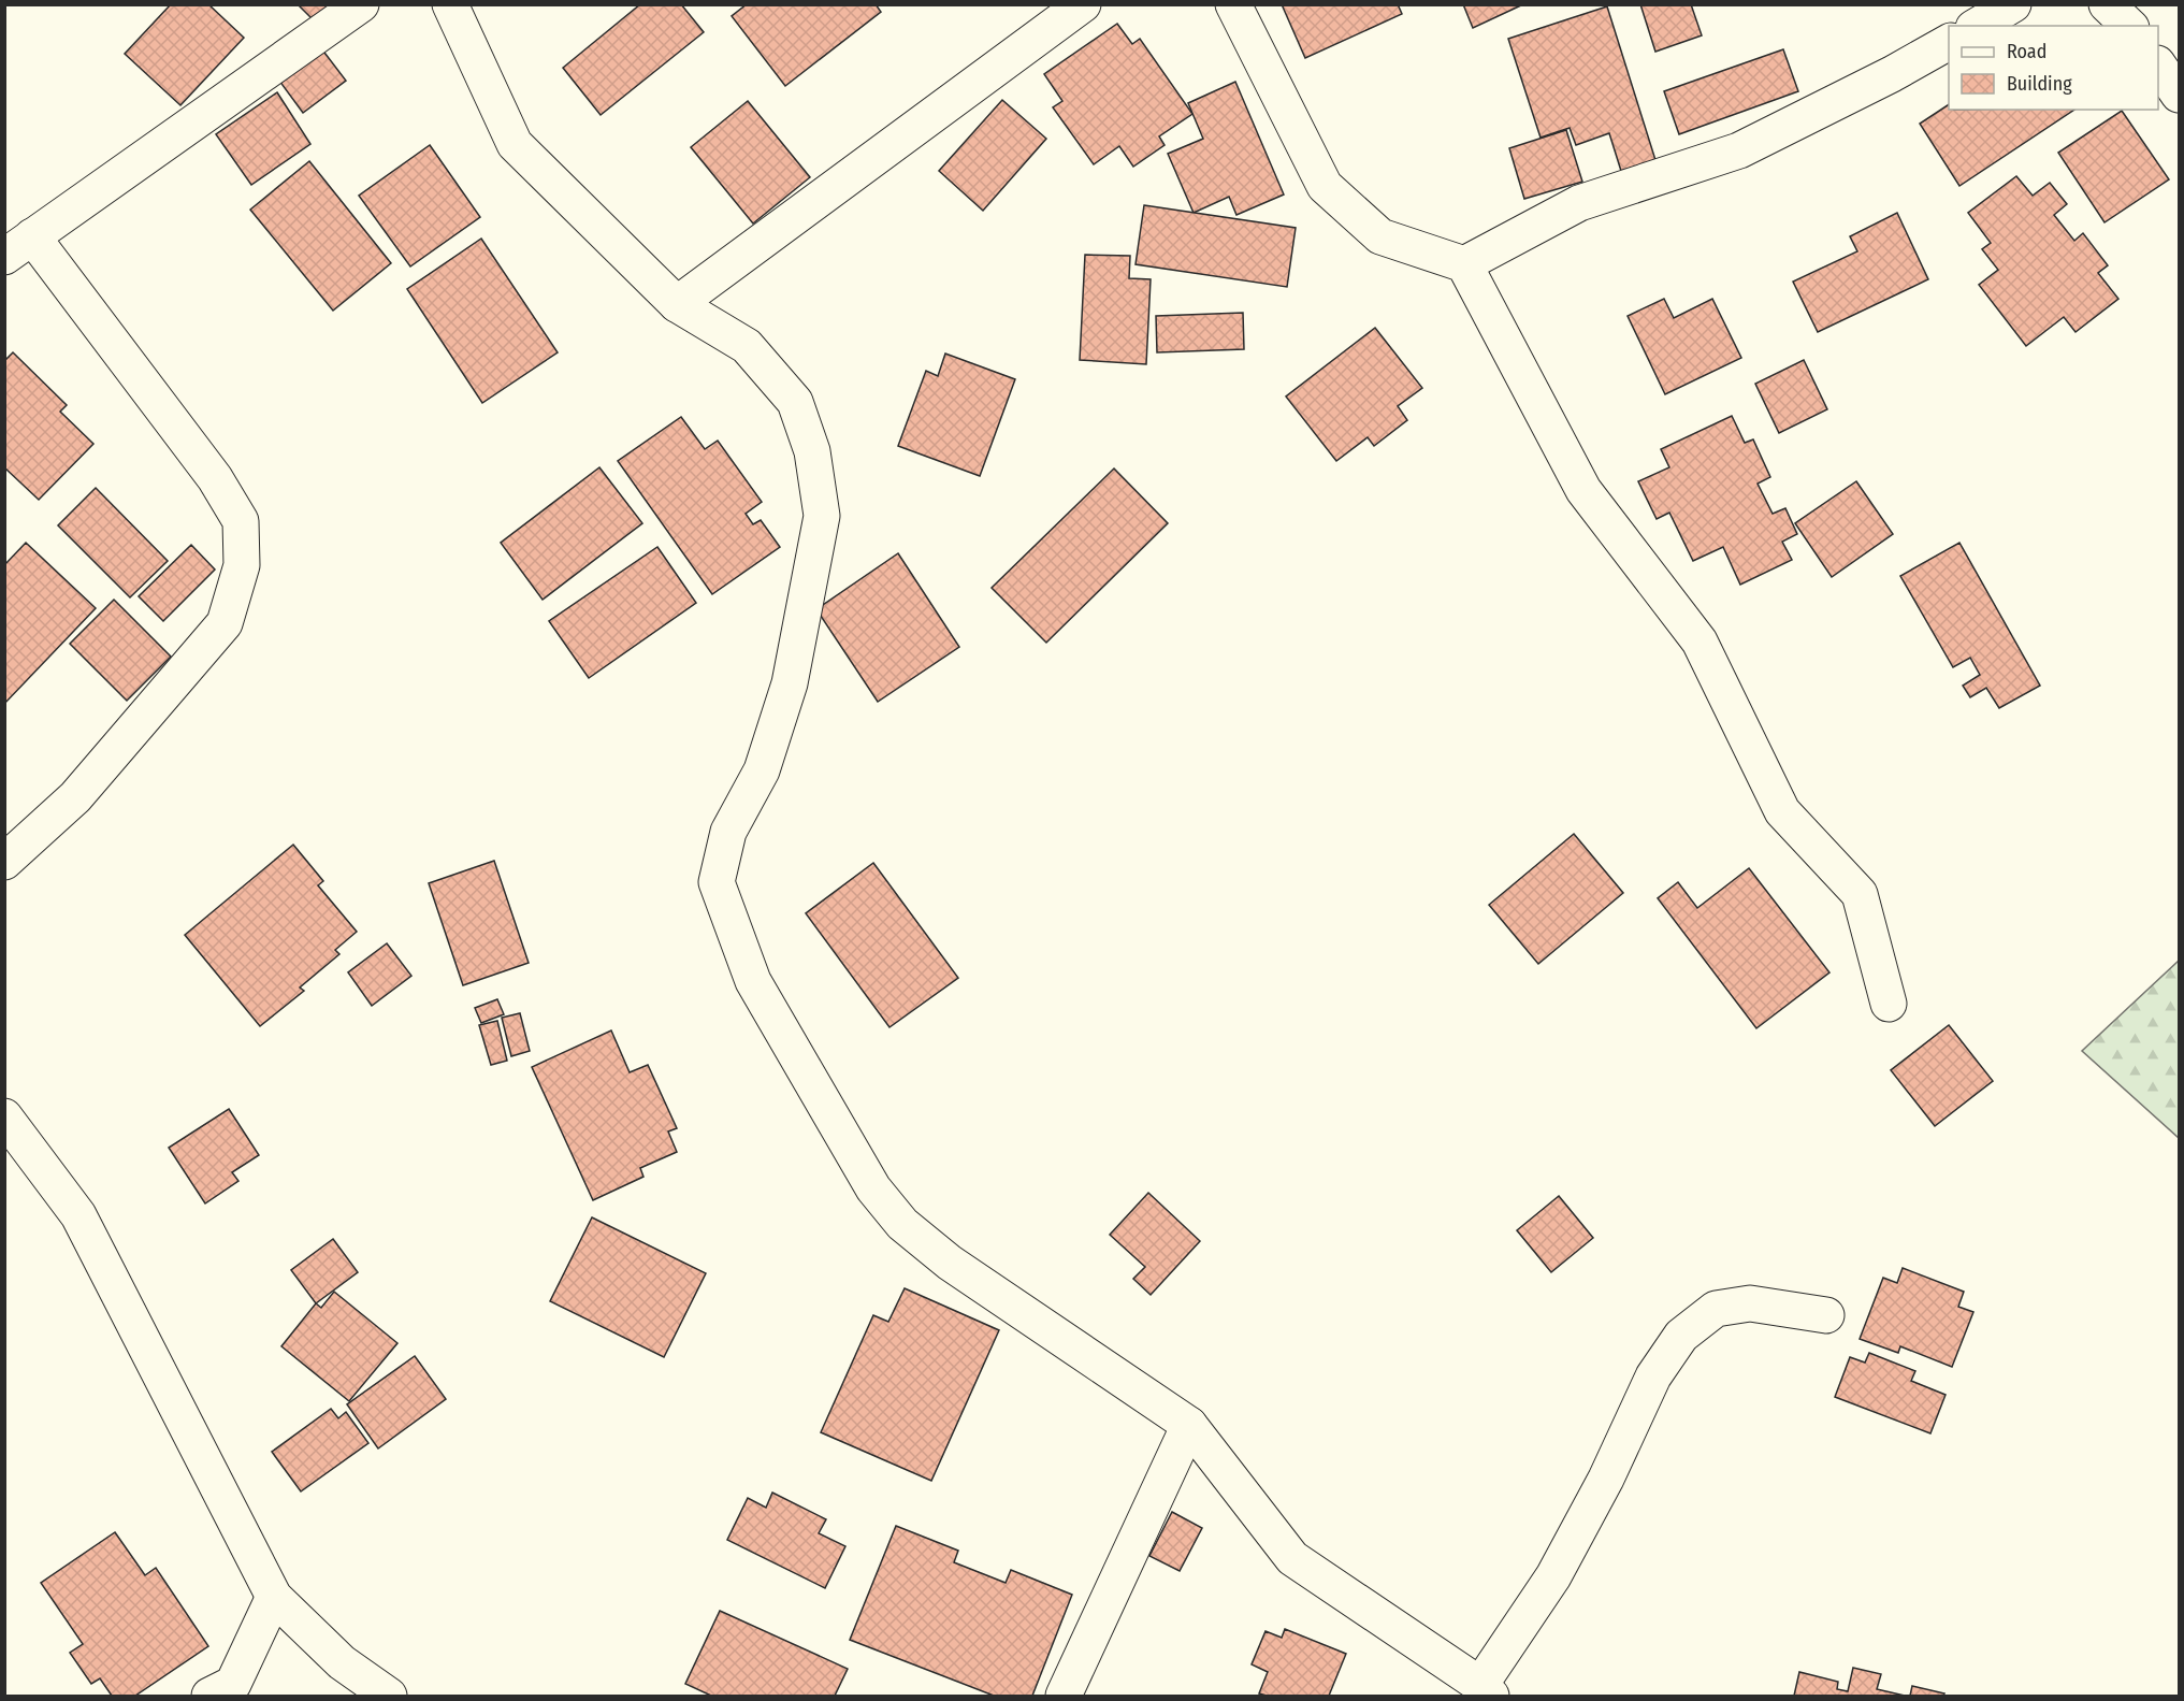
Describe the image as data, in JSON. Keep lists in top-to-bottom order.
{
  "legend": ["Road", "Building"]
}
